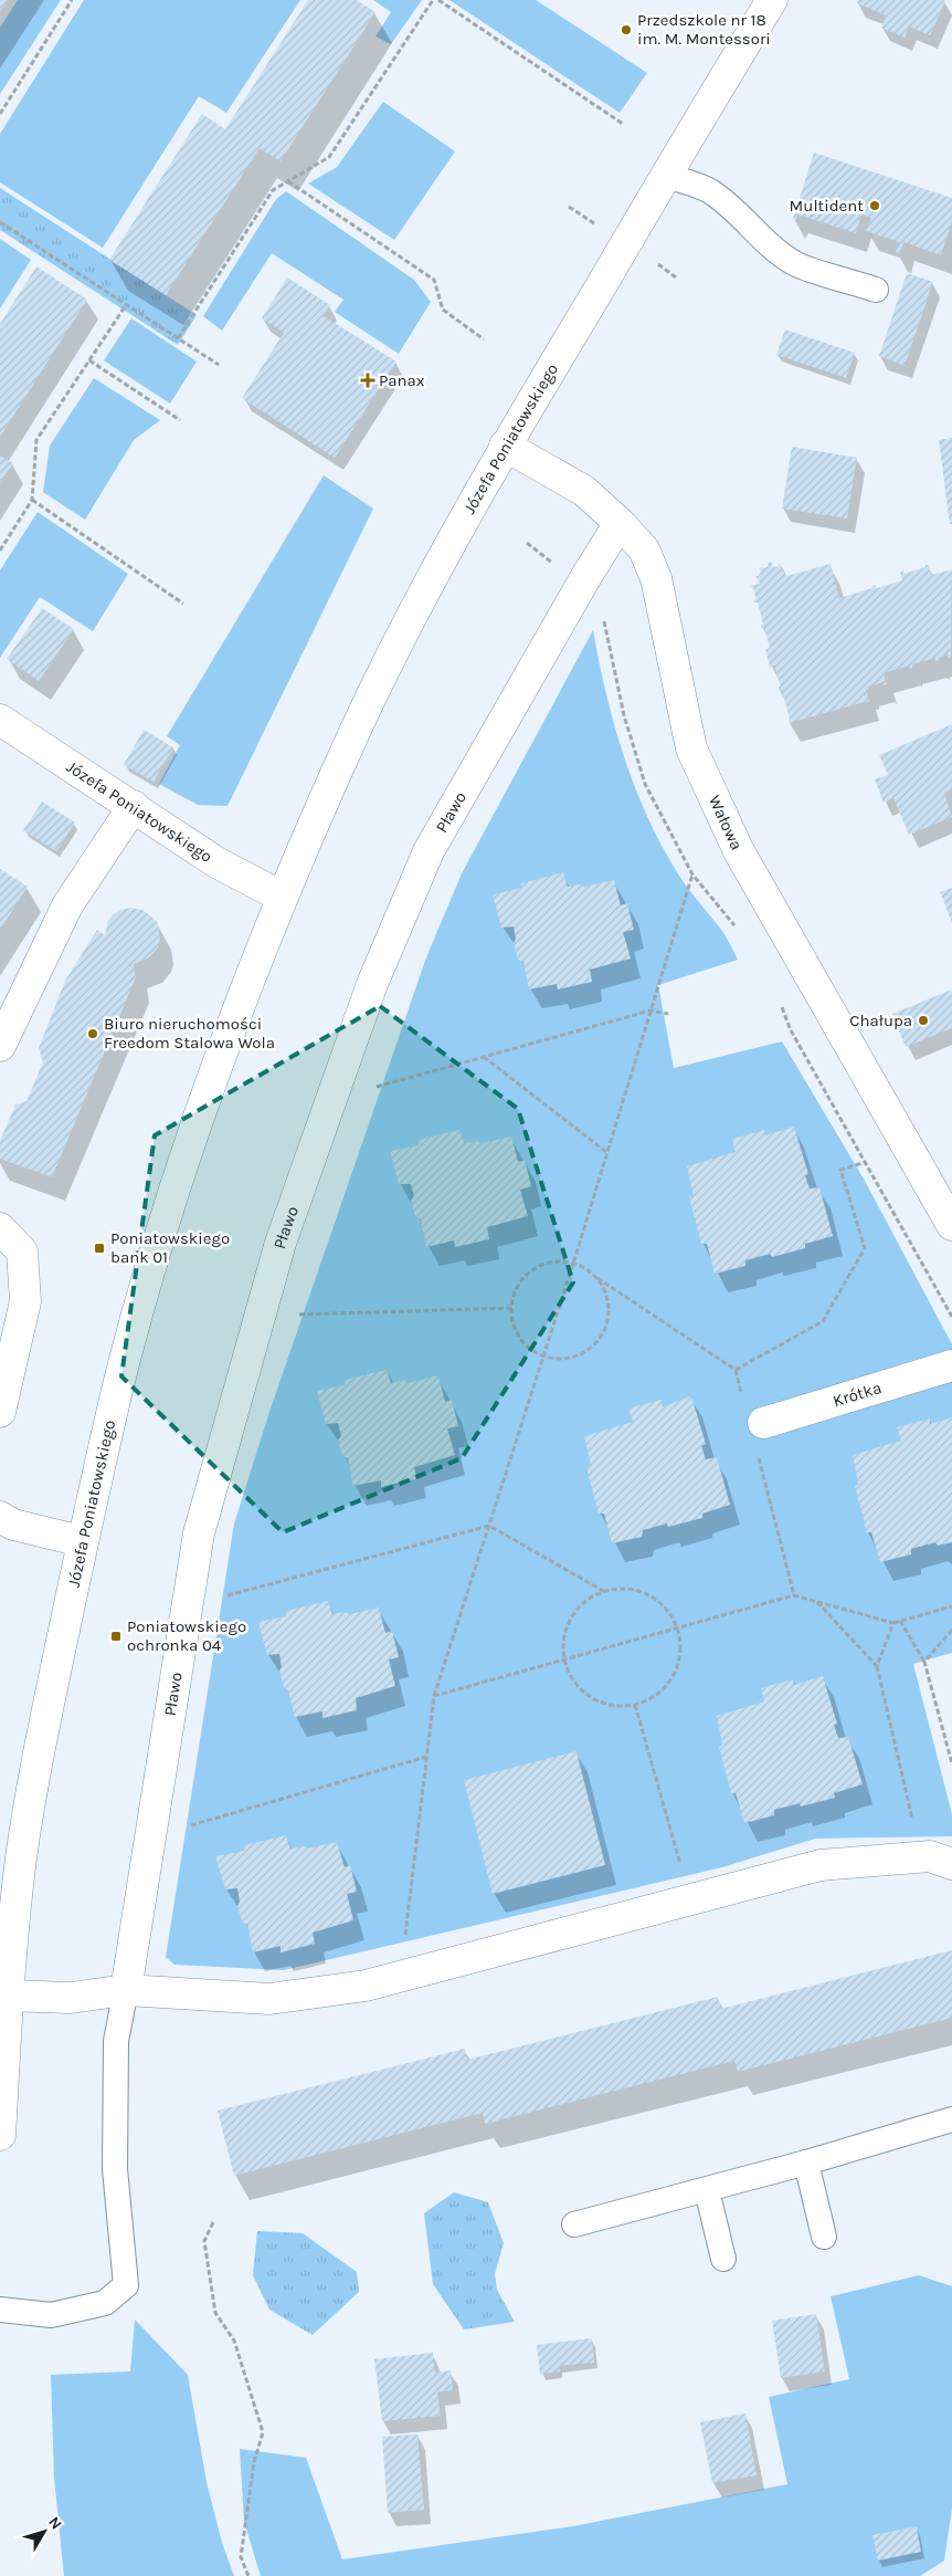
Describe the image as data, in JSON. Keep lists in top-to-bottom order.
{
  "streets": {
    "street": [
      "Józefa Poniatowskiego",
      "Pławo",
      "Wałowa",
      "Krótka"
    ]
  },
  "crossings": [
    ["Józefa Poniatowskiego", "Wałowa"],
    ["Pławo", "Wałowa"]
  ],
  "places": {
    "other": [
      "Przedszkole nr 18 im. M. Montessori",
      "Multident",
      "Chałupa",
      "Biuro nieruchomości Freedom Stalowa Wola"
    ],
    "health": ["Panax"],
    "transit": ["Poniatowskiego bank 01", "Poniatowskiego ochronka 04"]
  },
  "north": "top right"
}
